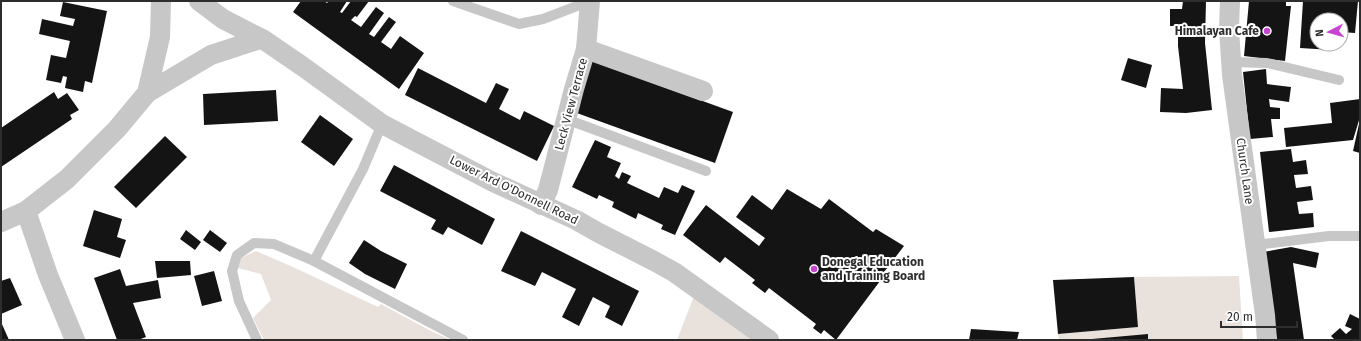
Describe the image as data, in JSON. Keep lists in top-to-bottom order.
{
  "streets": {
    "street": ["Leck View Terrace", "Church Lane", "Lower Ard O'Donnell Road"]
  },
  "crossings": [
    ["Leck View Terrace", "Lower Ard O'Donnell Road"]
  ],
  "places": ["Himalayan Cafe", "Donegal Education and Training Board"],
  "scale_bar": "20 m",
  "north": "left"
}
